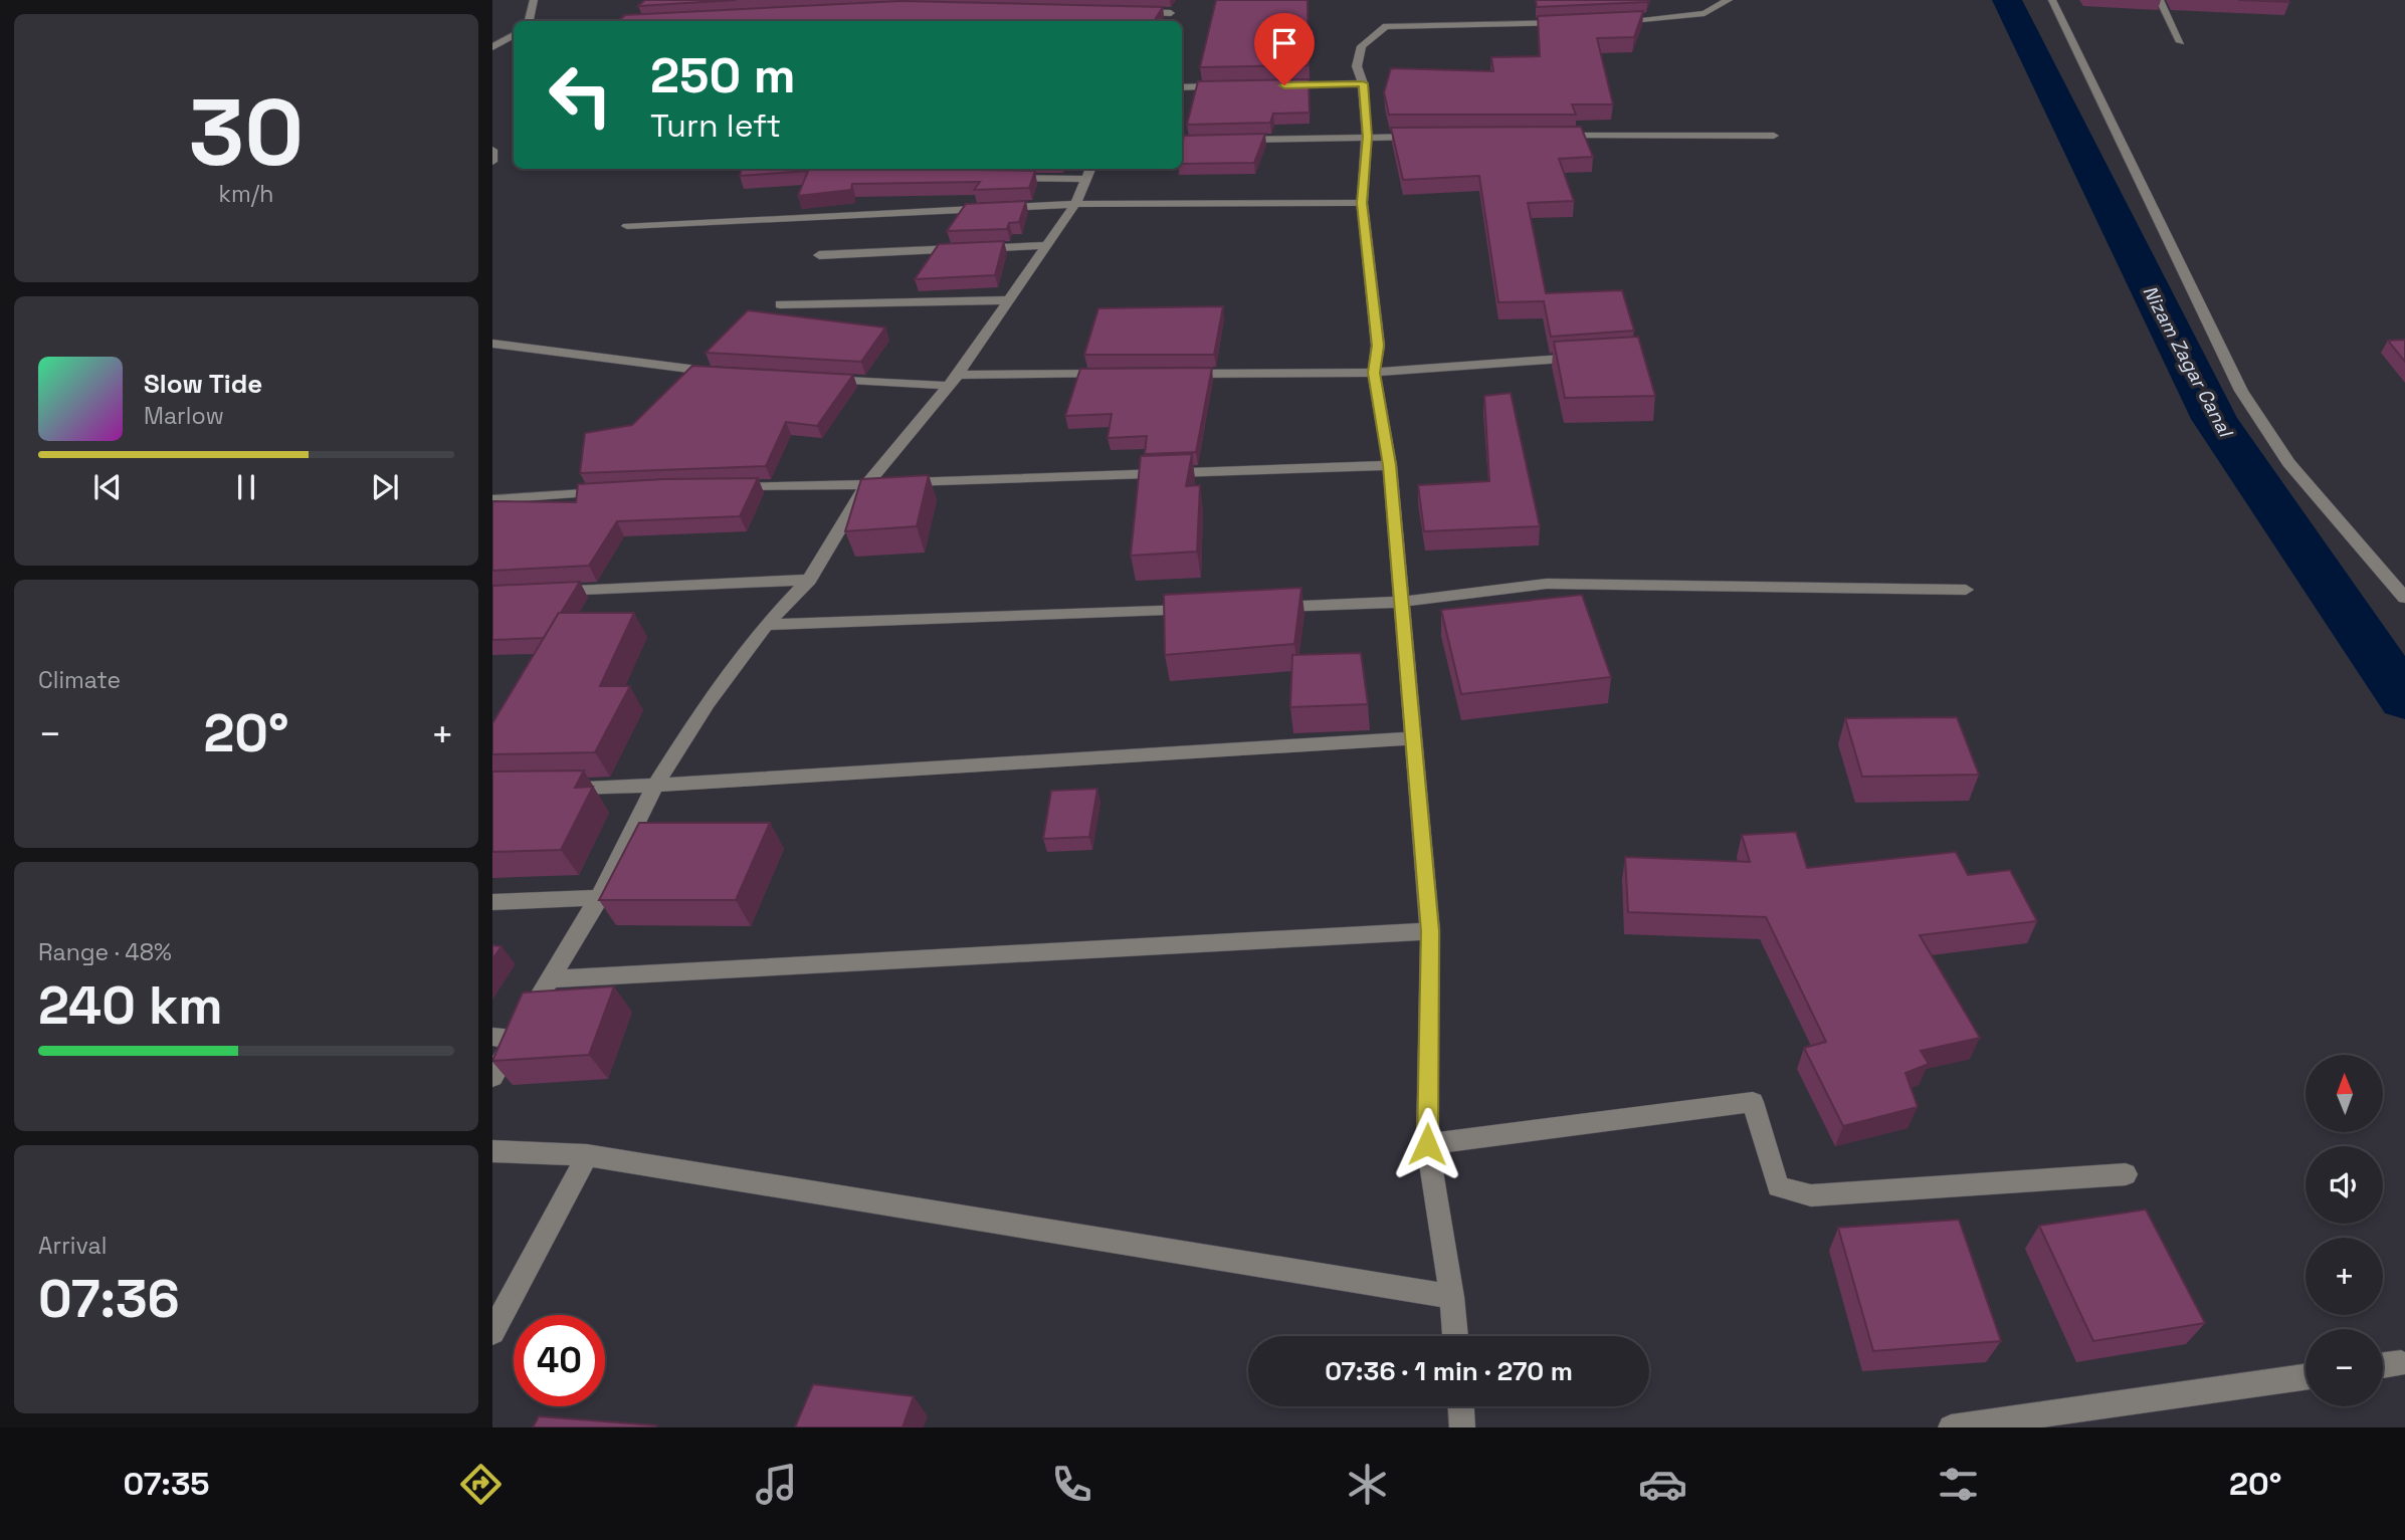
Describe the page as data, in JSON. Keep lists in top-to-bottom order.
{
  "water": ["Nizam Zagar Canal"],
  "north": "top",
  "page": {
    "tile": [
      ["30", "km/h"],
      "Climate",
      ["Range · 48%", "240 km"],
      ["Arrival", "07:36"]
    ],
    "turn": ["250 m", "Turn left"],
    "song": ["Slow Tide", "Marlow"],
    "heat": ["−", "20°", "+"],
    "map_buttons": ["+", "−"],
    "limit": "40",
    "trip": "07:36 · 1 min · 270 m",
    "tabs": ["07:35", "20°"]
  }
}
